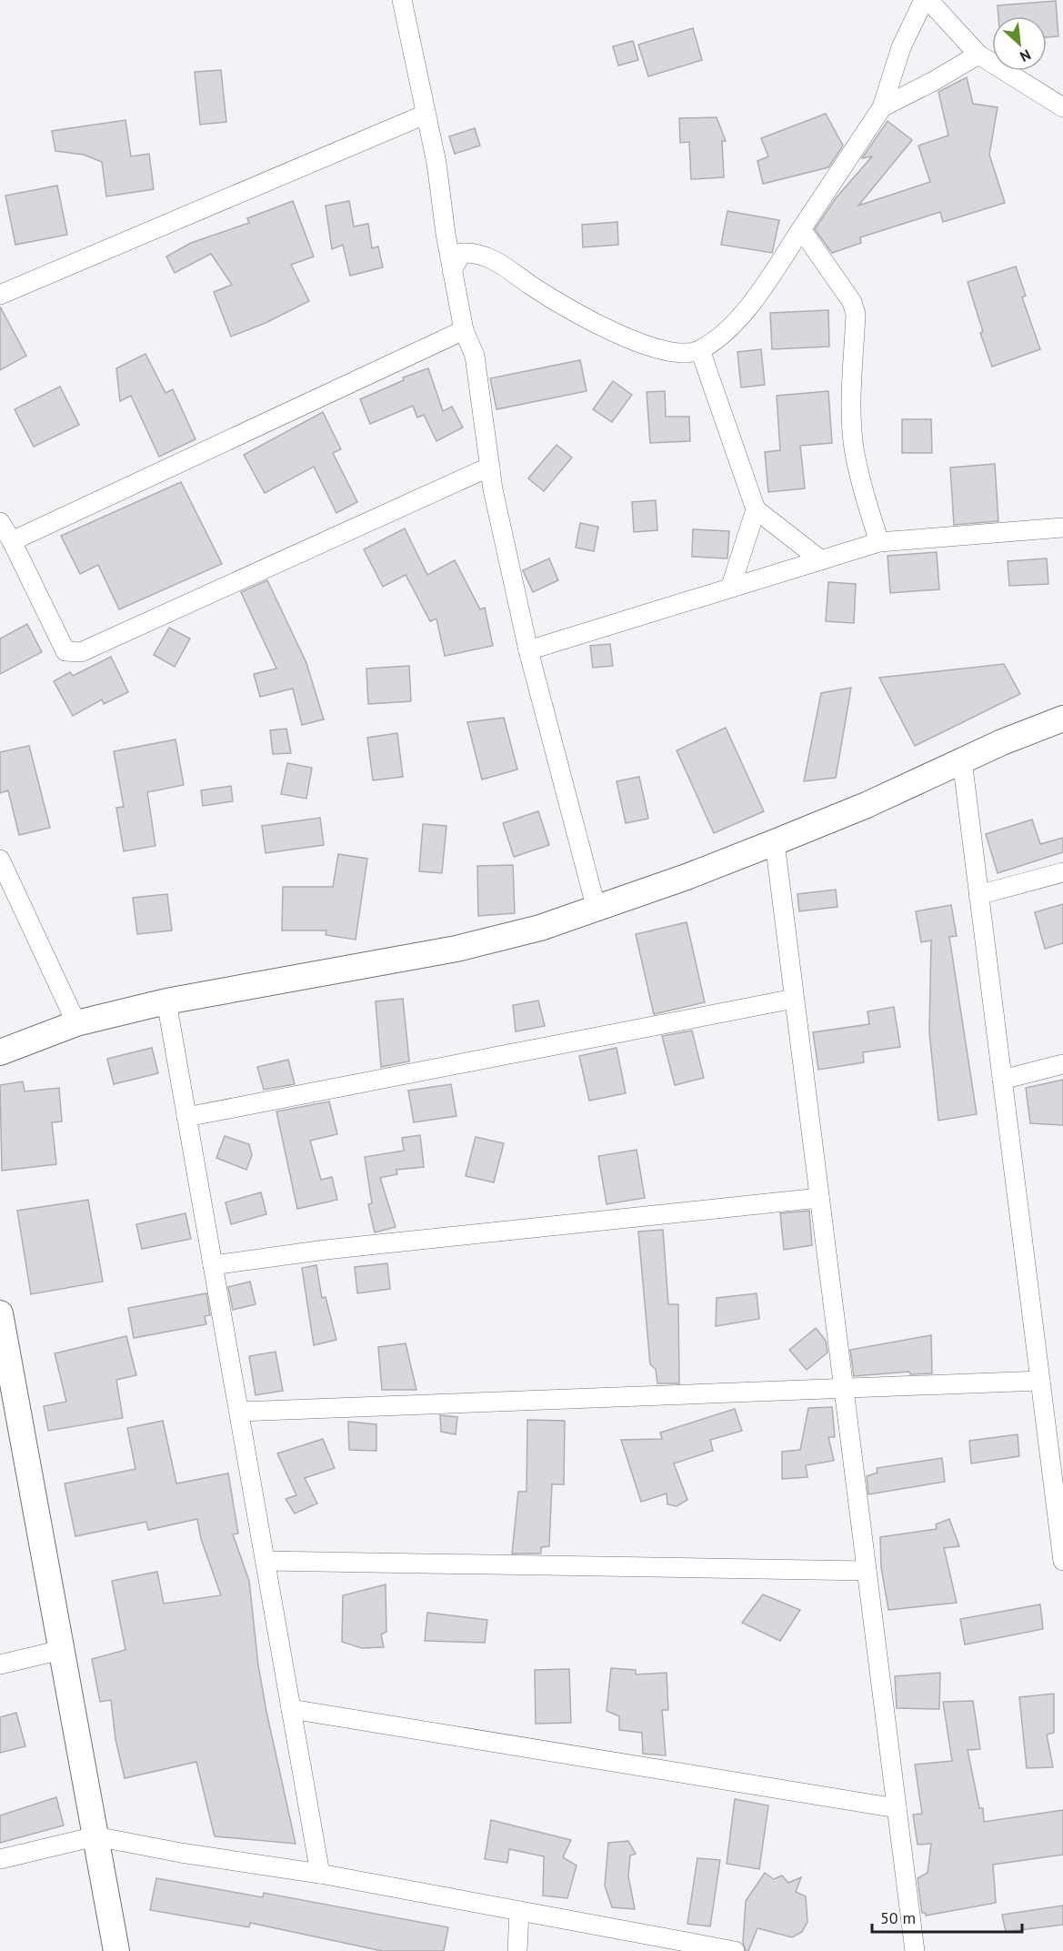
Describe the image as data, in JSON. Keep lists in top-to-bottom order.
{
  "scale_bar": "50 m",
  "north": "bottom right"
}
